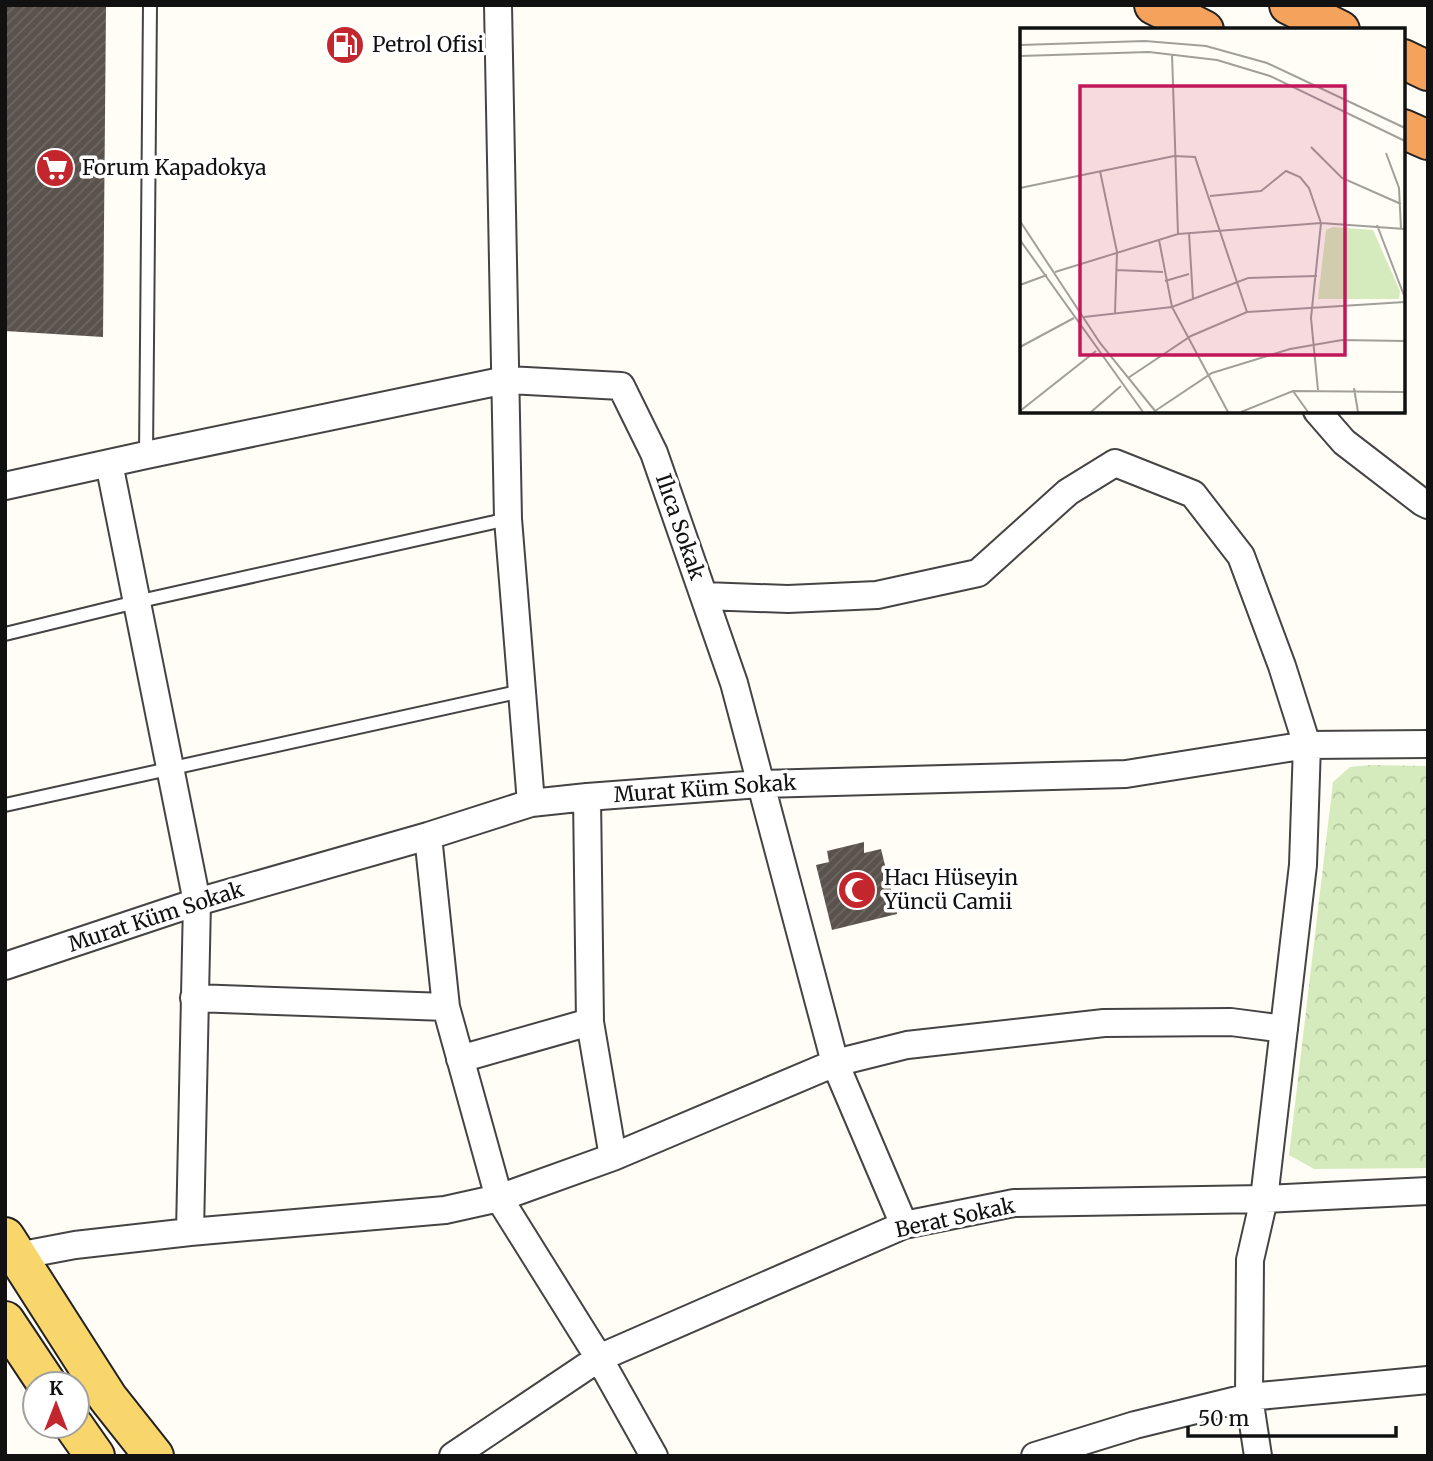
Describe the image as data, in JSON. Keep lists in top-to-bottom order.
{
  "streets": {
    "street": ["Ilıca Sokak", "Murat Küm Sokak", "Berat Sokak"]
  },
  "crossings": [
    ["Ilıca Sokak", "Murat Küm Sokak"],
    ["Ilıca Sokak", "Berat Sokak"]
  ],
  "places": {
    "fuel station": ["Petrol Ofisi"],
    "supermarket": ["Forum Kapadokya"],
    "mosque": ["Hacı Hüseyin Yüncü Camii"]
  },
  "scale_bar": "50 m",
  "north": "top"
}
